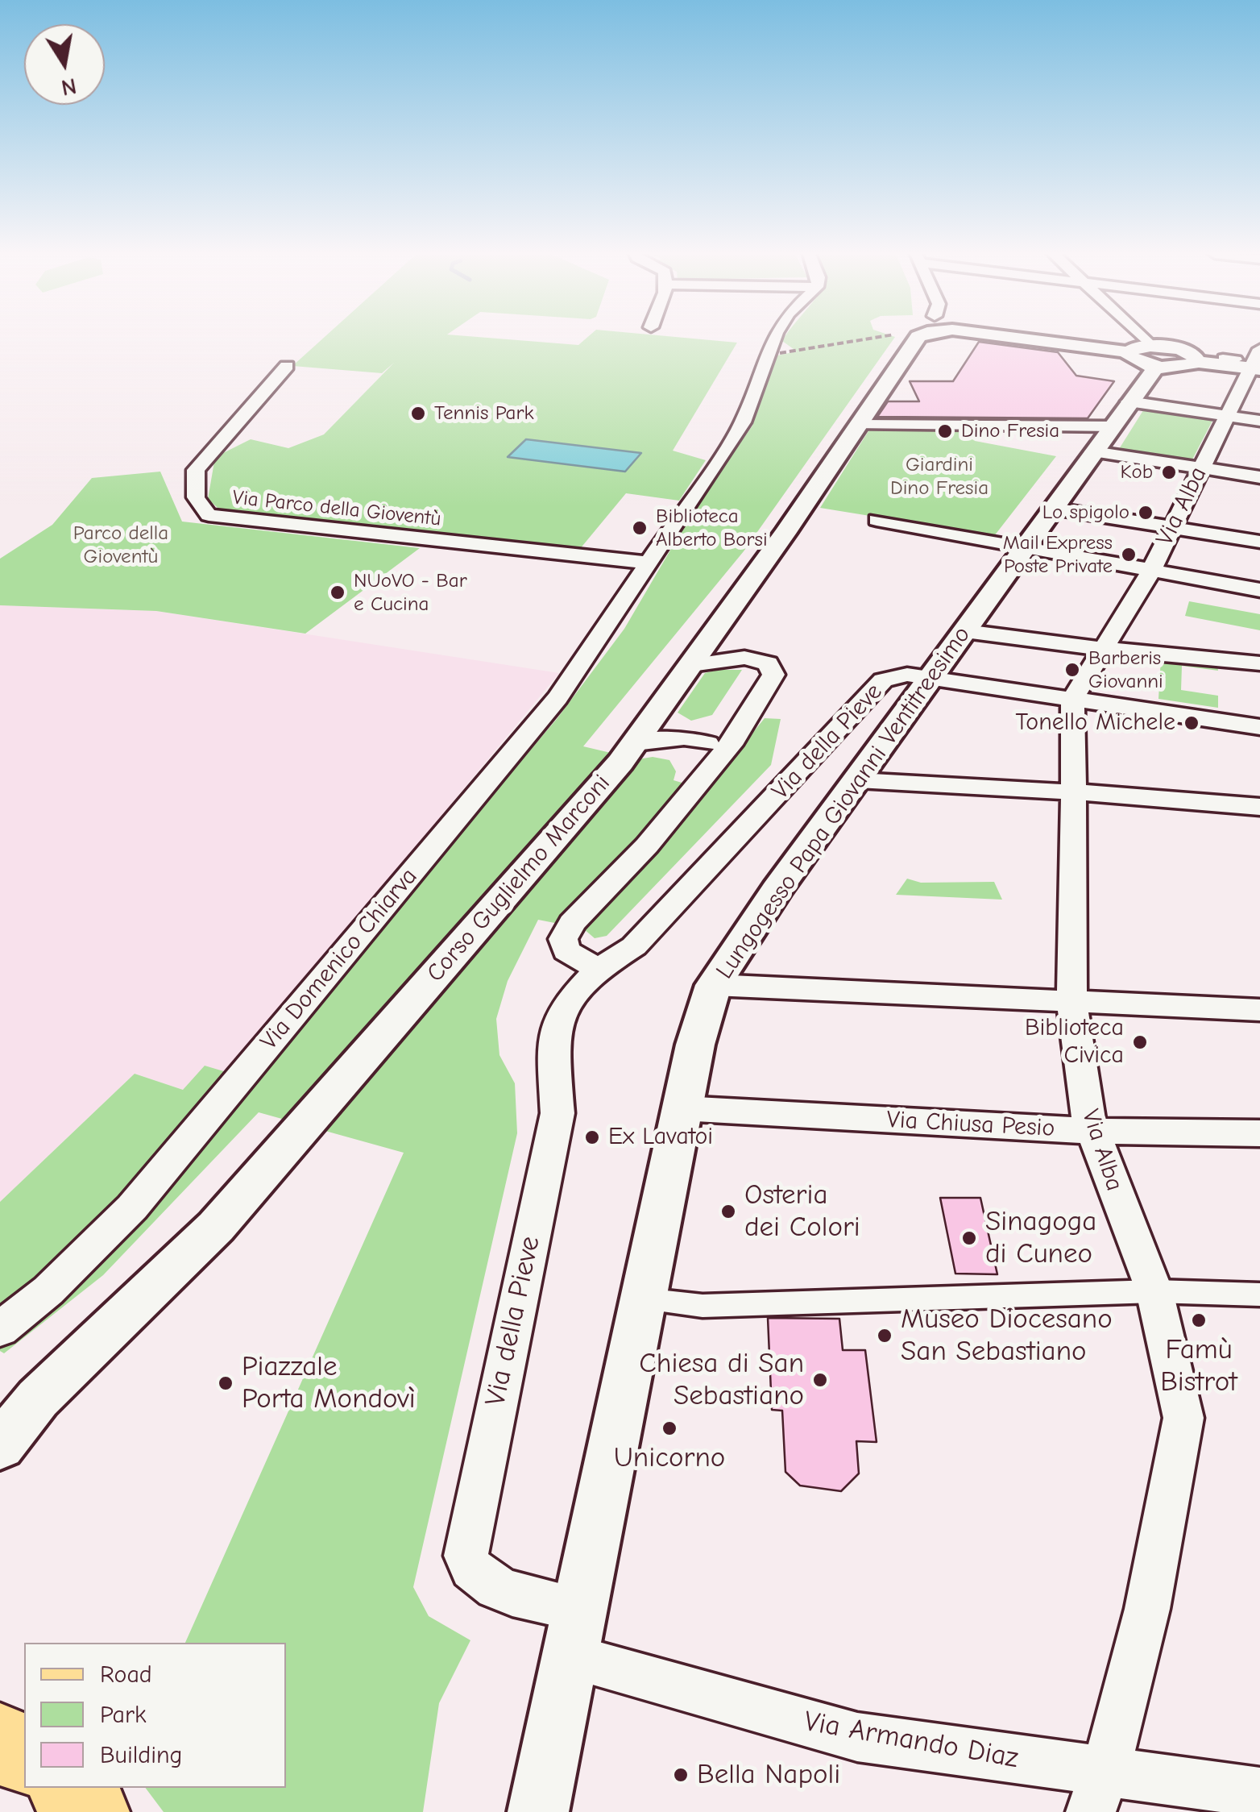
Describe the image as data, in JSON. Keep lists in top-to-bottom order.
{
  "streets": {
    "street": [
      "Via Alba",
      "Via Parco della Gioventù",
      "Via della Pieve",
      "Lungogesso Papa Giovanni Ventitreesimo",
      "Corso Guglielmo Marconi",
      "Via Domenico Chiarva",
      "Via Chiusa Pesio",
      "Via Armando Diaz"
    ]
  },
  "crossings": [
    ["Via Alba", "Via della Pieve"],
    ["Via Alba", "Via Chiusa Pesio"],
    ["Via Alba", "Via Armando Diaz"],
    ["Via Parco della Gioventù", "Via Domenico Chiarva"],
    ["Via della Pieve", "Lungogesso Papa Giovanni Ventitreesimo"],
    ["Via della Pieve", "Via Armando Diaz"],
    ["Lungogesso Papa Giovanni Ventitreesimo", "Via Chiusa Pesio"],
    ["Lungogesso Papa Giovanni Ventitreesimo", "Via Armando Diaz"]
  ],
  "parks": ["Giardini Dino Fresia", "Parco della Gioventù"],
  "places": [
    "Tennis Park",
    "Dino Fresia",
    "Kob",
    "Lo spigolo",
    "Biblioteca Alberto Borsi",
    "Mail Express Poste Private",
    "NUoVO - Bar e Cucina",
    "Barberis Giovanni",
    "Tonello Michele",
    "Biblioteca Civica",
    "Ex Lavatoi",
    "Osteria dei Colori",
    "Sinagoga di Cuneo",
    "Famù Bistrot",
    "Museo Diocesano San Sebastiano",
    "Chiesa di San Sebastiano",
    "Piazzale Porta Mondovì",
    "Unicorno",
    "Bella Napoli"
  ],
  "legend": ["Road", "Park", "Building"],
  "north": "bottom"
}
